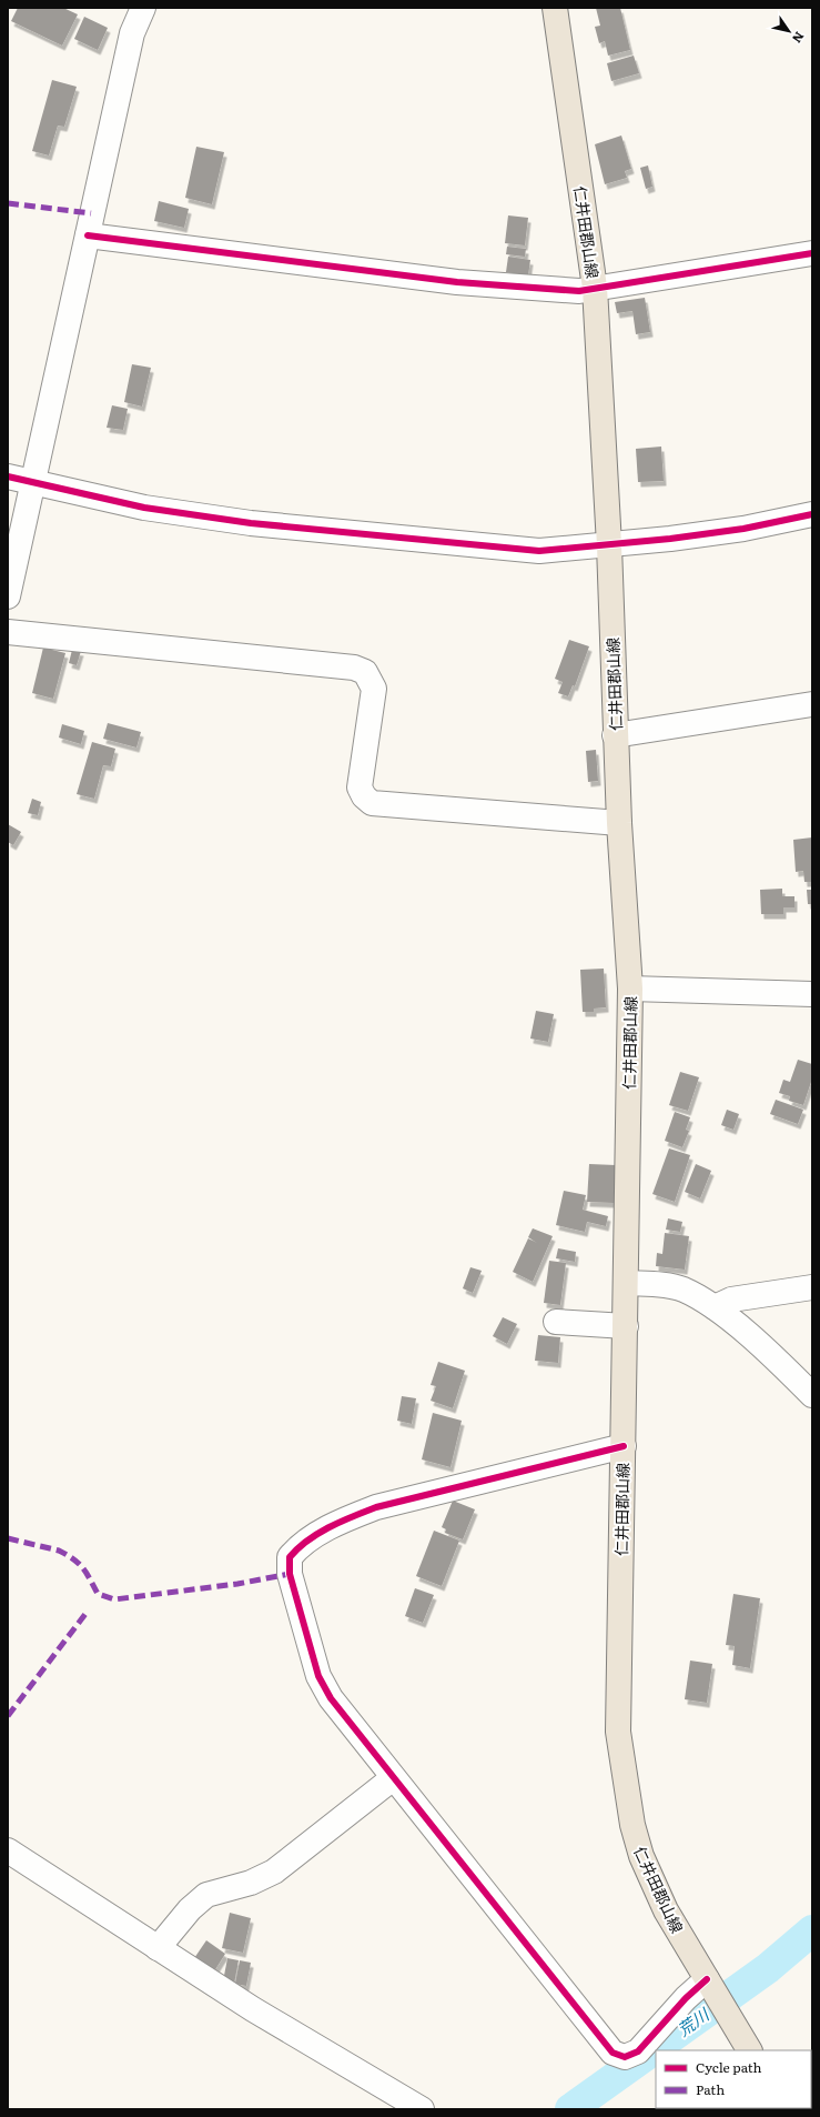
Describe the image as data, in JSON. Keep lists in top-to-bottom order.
{
  "streets": {
    "main road": ["仁井田郡山線"]
  },
  "water": ["荒川"],
  "legend": ["Cycle path", "Path"],
  "north": "bottom right"
}
